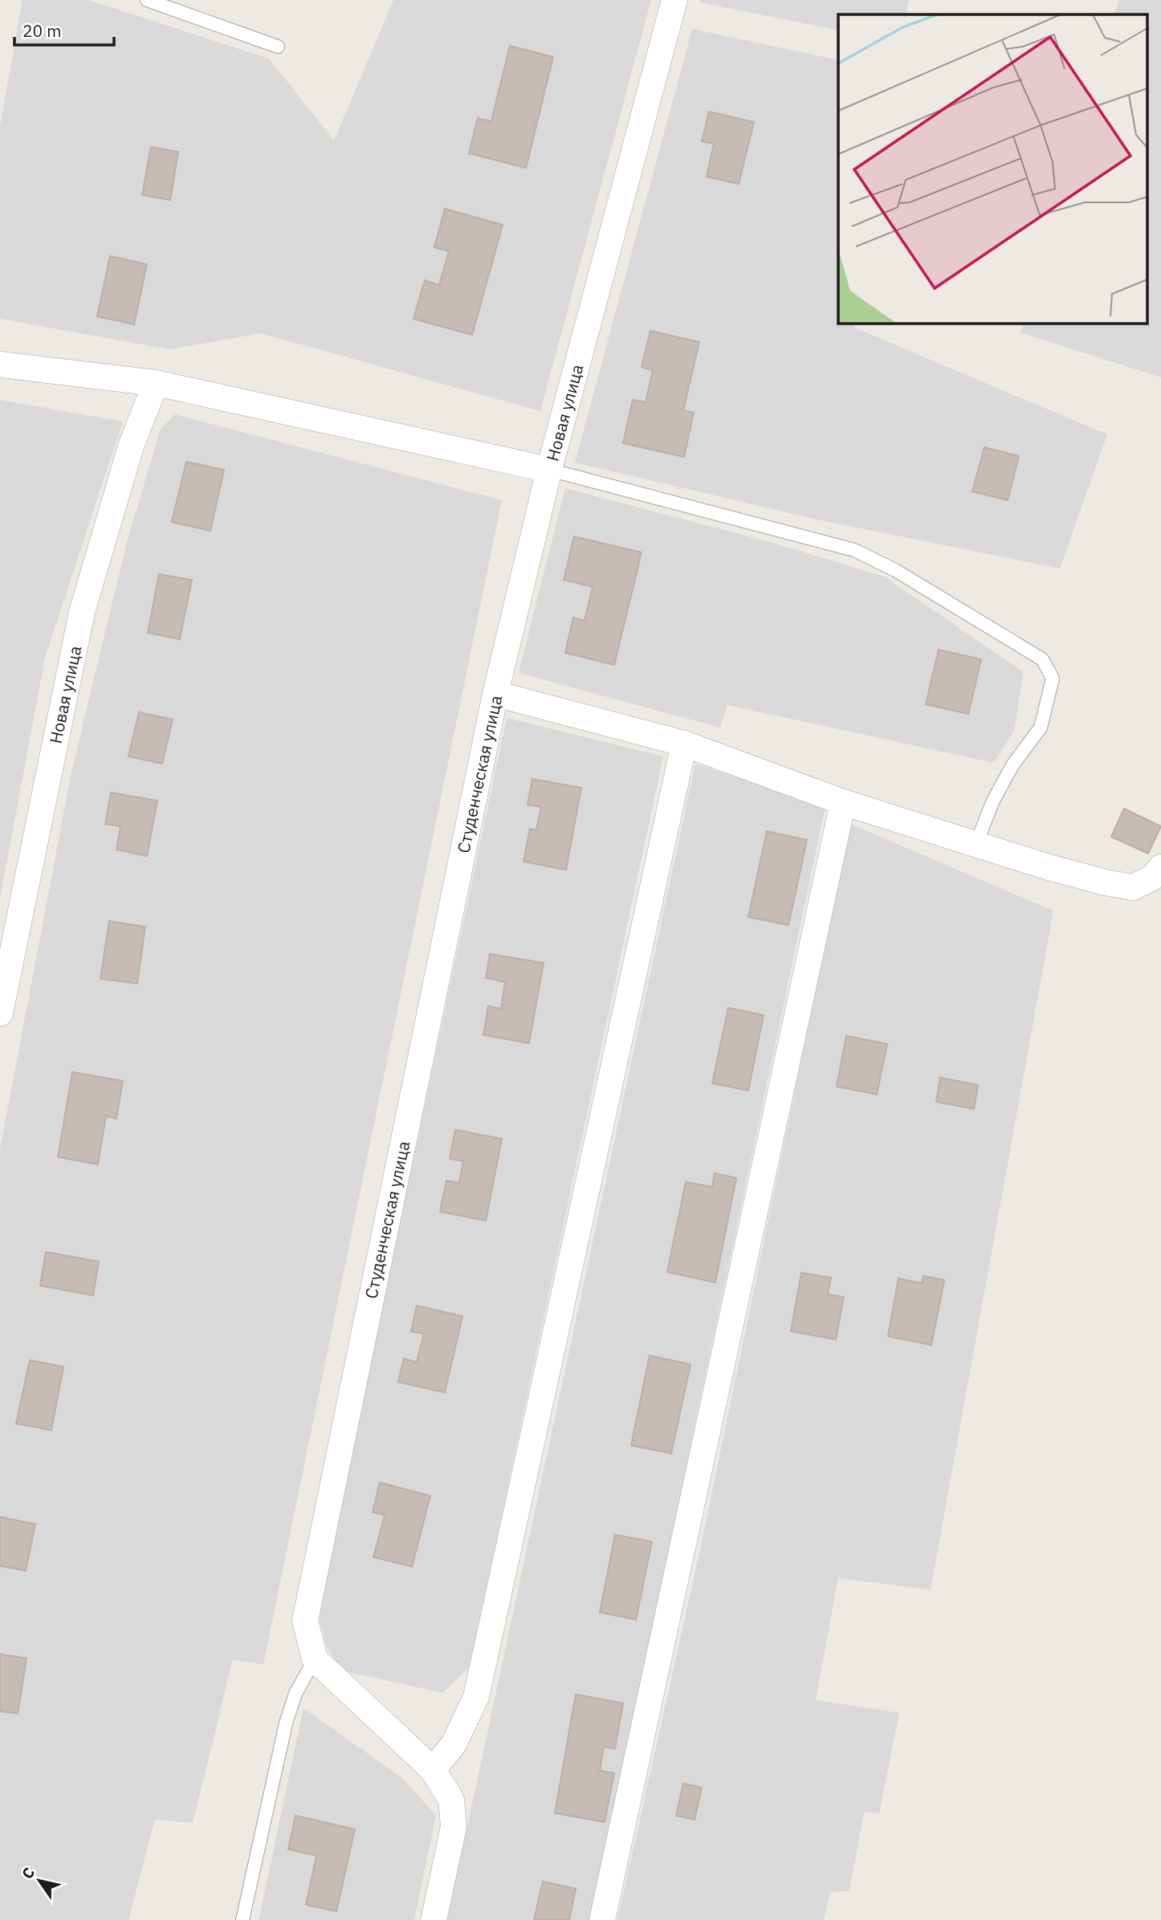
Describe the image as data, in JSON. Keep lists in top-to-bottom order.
{
  "streets": {
    "street": ["Новая улица", "Студенческая улица"]
  },
  "crossings": [
    ["Новая улица", "Студенческая улица"]
  ],
  "scale_bar": "20 m",
  "north": "top left"
}
